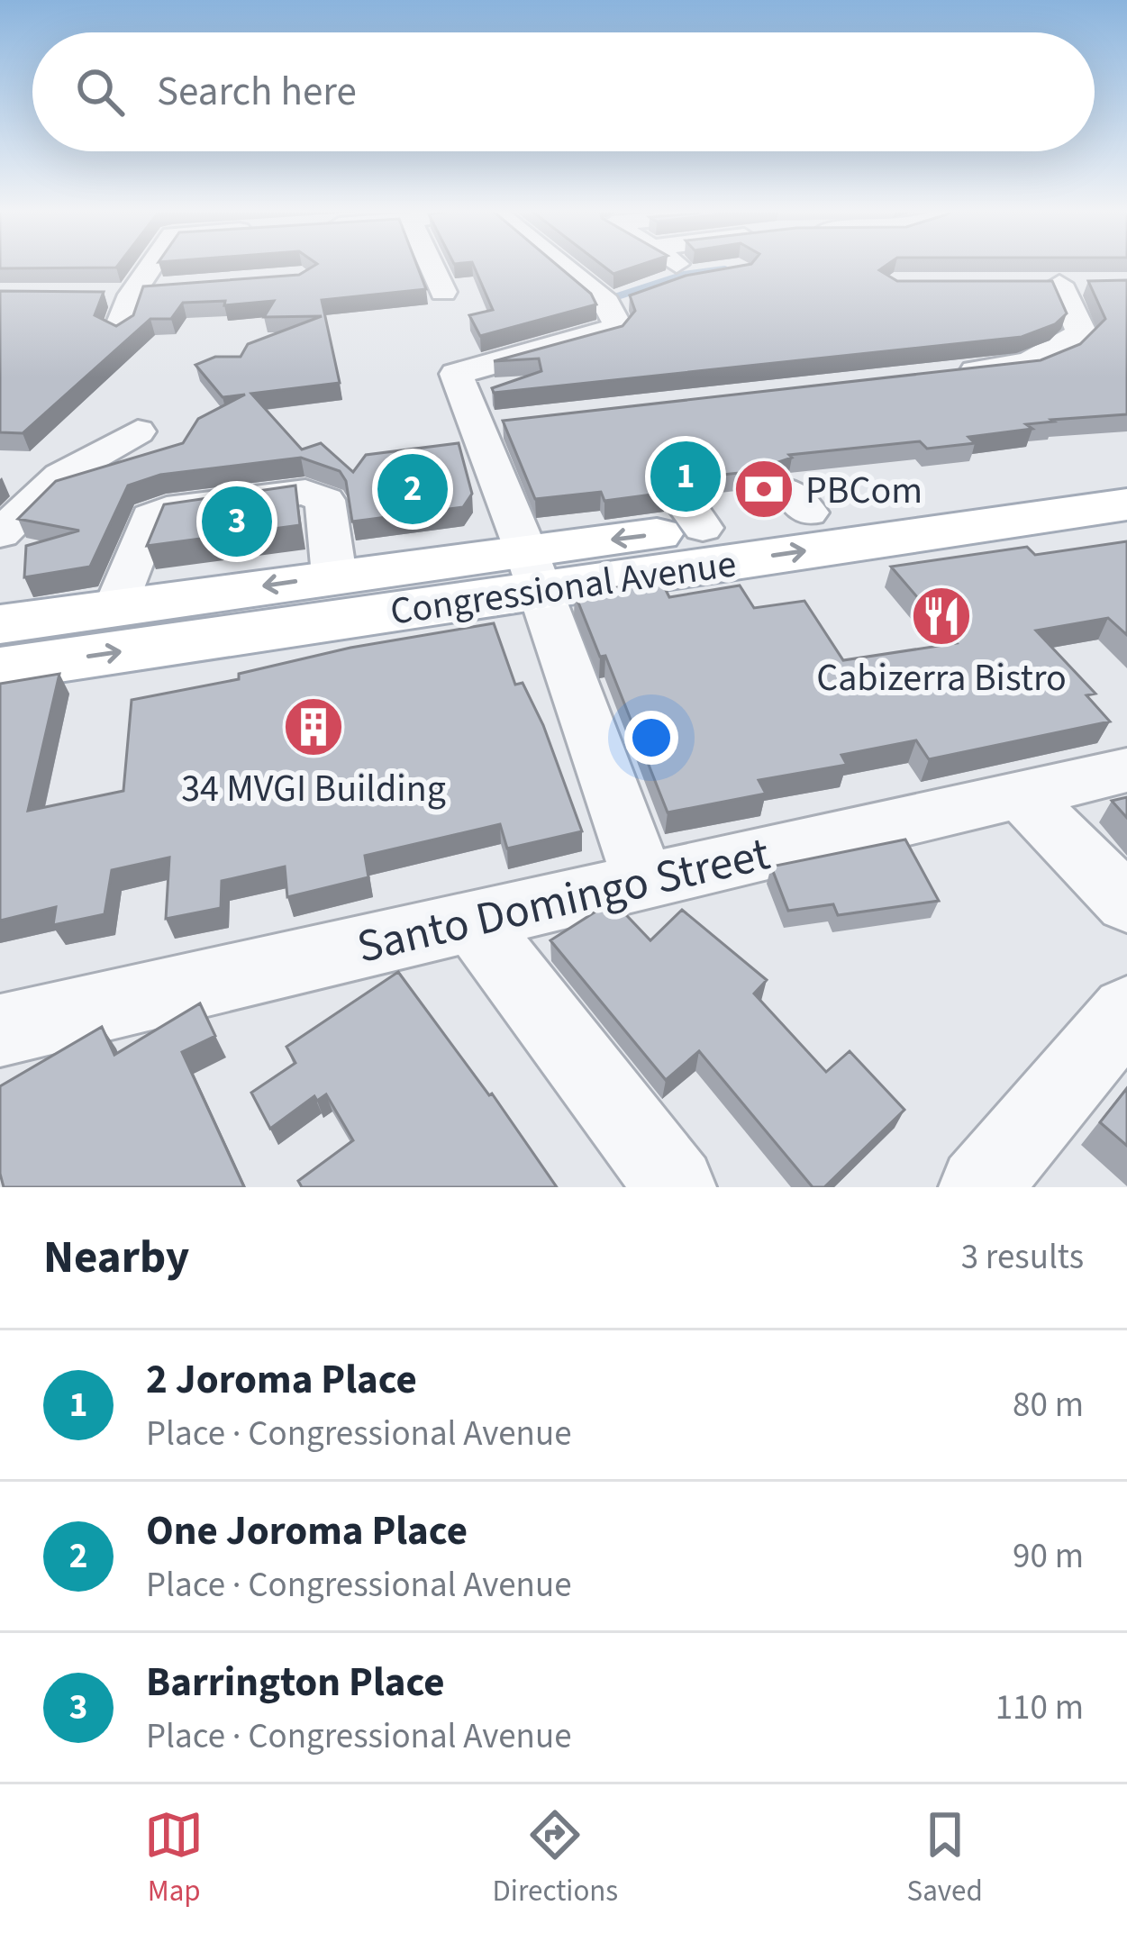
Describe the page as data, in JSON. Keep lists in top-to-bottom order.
{
  "streets": {
    "main road": ["Congressional Avenue"],
    "street": ["Santo Domingo Street"]
  },
  "places": {
    "bank": ["PBCom"],
    "restaurant": ["Cabizerra Bistro"],
    "building": ["34 MVGI Building"]
  },
  "page": {
    "search": "Search here",
    "pins": ["1", "2", "3"],
    "heading": ["Nearby", "3 results"],
    "list": [
      {
        "mark": "1",
        "name": "2 Joroma Place",
        "note": "Place · Congressional Avenue",
        "value": "80 m"
      },
      {
        "mark": "2",
        "name": "One Joroma Place",
        "note": "Place · Congressional Avenue",
        "value": "90 m"
      },
      {
        "mark": "3",
        "name": "Barrington Place",
        "note": "Place · Congressional Avenue",
        "value": "110 m"
      }
    ],
    "nav": ["Map", "Directions", "Saved"]
  }
}
